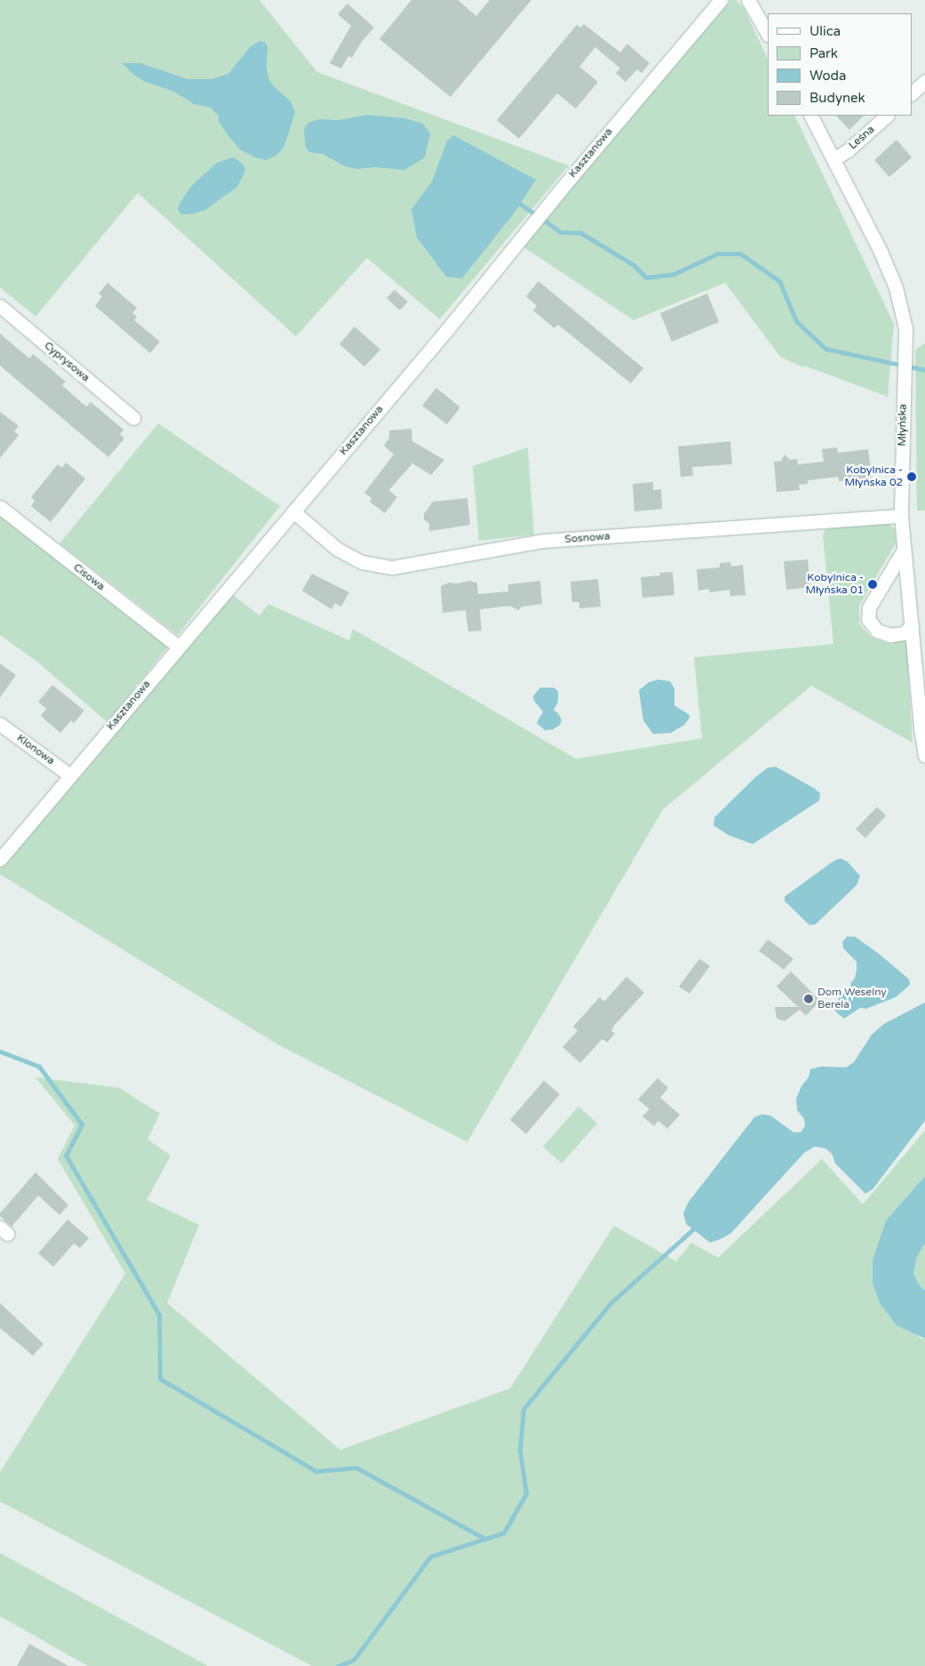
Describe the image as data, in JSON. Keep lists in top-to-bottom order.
{
  "streets": {
    "street": [
      "Leśna",
      "Kasztanowa",
      "Cyprysowa",
      "Młyńska",
      "Sosnowa",
      "Cisowa",
      "Klonowa"
    ]
  },
  "crossings": [
    ["Leśna", "Młyńska"],
    ["Kasztanowa", "Sosnowa"],
    ["Kasztanowa", "Cisowa"],
    ["Kasztanowa", "Klonowa"],
    ["Młyńska", "Sosnowa"]
  ],
  "places": ["Kobylnica - Młyńska 02", "Kobylnica - Młyńska 01", "Dom Weselny Berela"],
  "legend": [
    "Ulica",
    "Park",
    "Woda",
    "Budynek"
  ]
}
